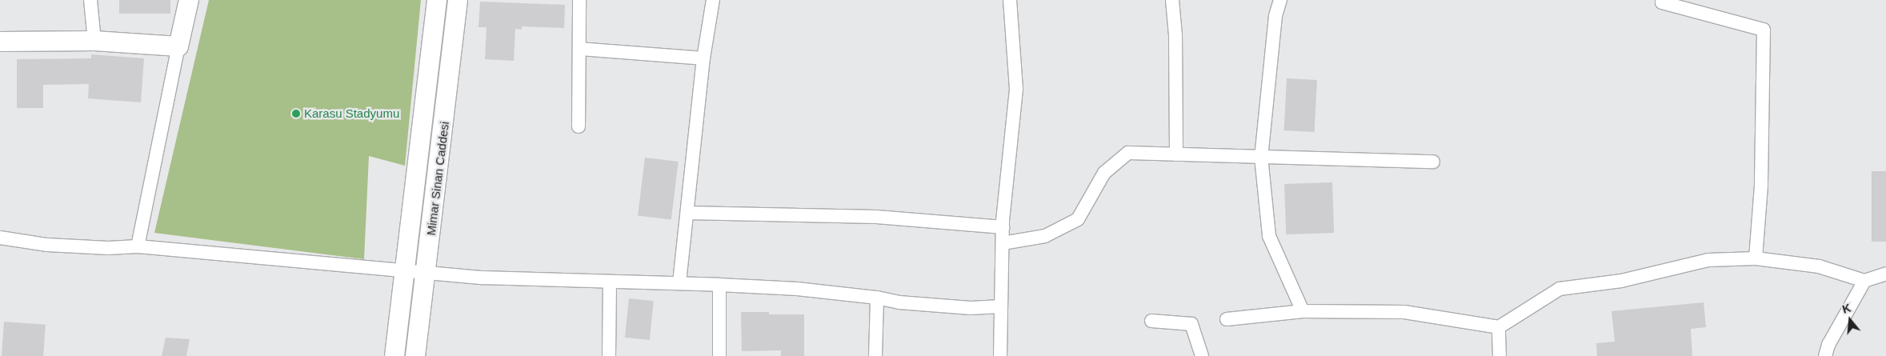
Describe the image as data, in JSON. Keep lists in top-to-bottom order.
{
  "streets": {
    "main road": ["Mimar Sinan Caddesi"]
  },
  "places": ["Karasu Stadyumu"],
  "north": "top"
}
